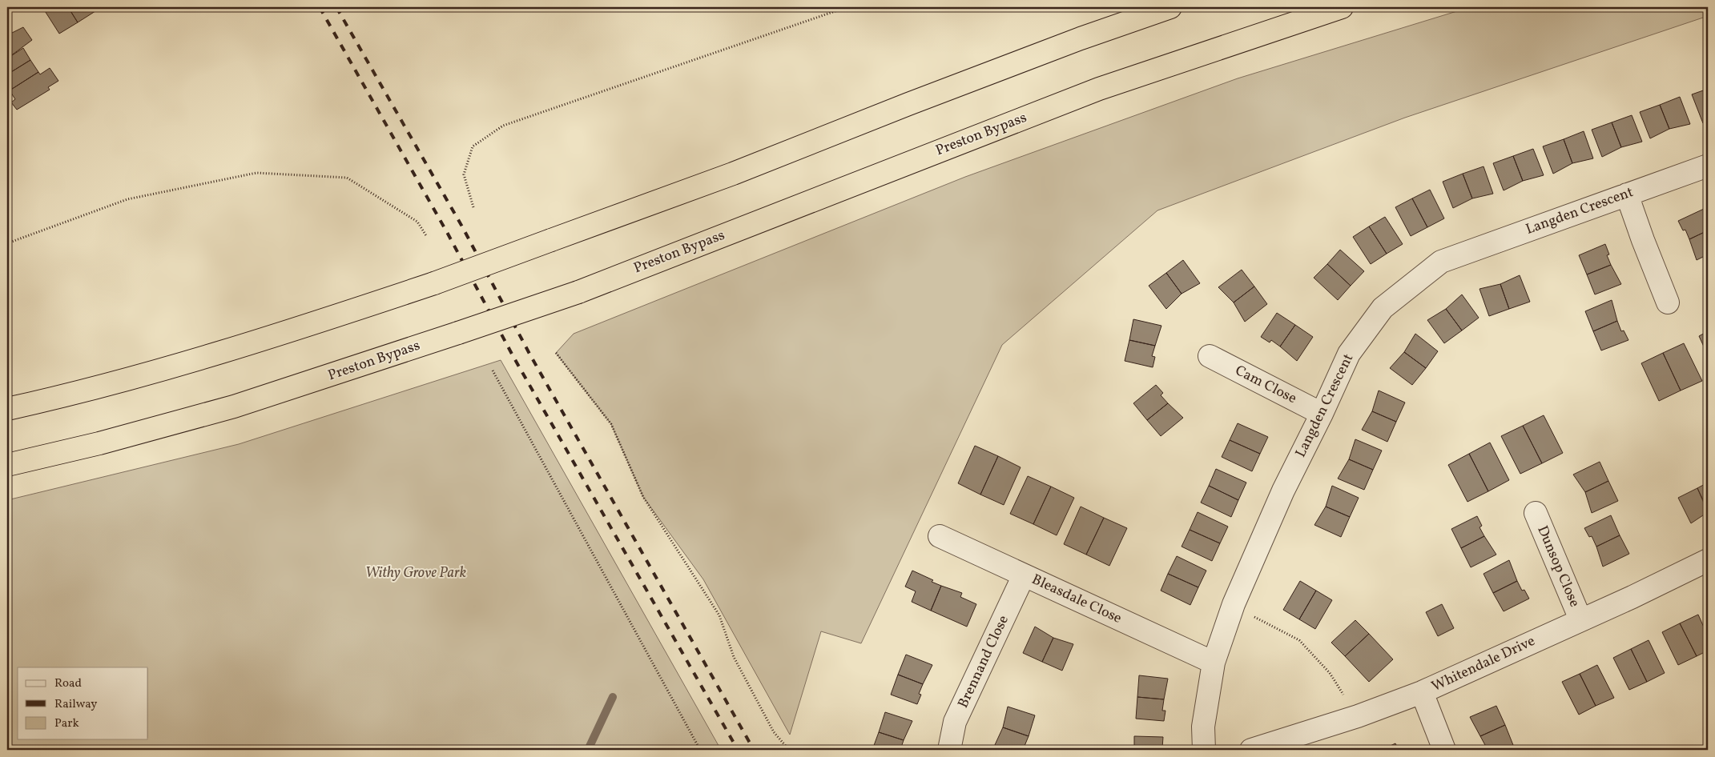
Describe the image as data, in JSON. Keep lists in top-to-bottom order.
{
  "streets": {
    "highway": ["Preston Bypass"],
    "street": [
      "Langden Crescent",
      "Cam Close",
      "Dunsop Close",
      "Bleasdale Close",
      "Brennand Close",
      "Whitendale Drive"
    ]
  },
  "crossings": [
    ["Langden Crescent", "Cam Close"],
    ["Langden Crescent", "Bleasdale Close"],
    ["Dunsop Close", "Whitendale Drive"],
    ["Bleasdale Close", "Brennand Close"]
  ],
  "parks": ["Withy Grove Park"],
  "legend": ["Road", "Railway", "Park"]
}
